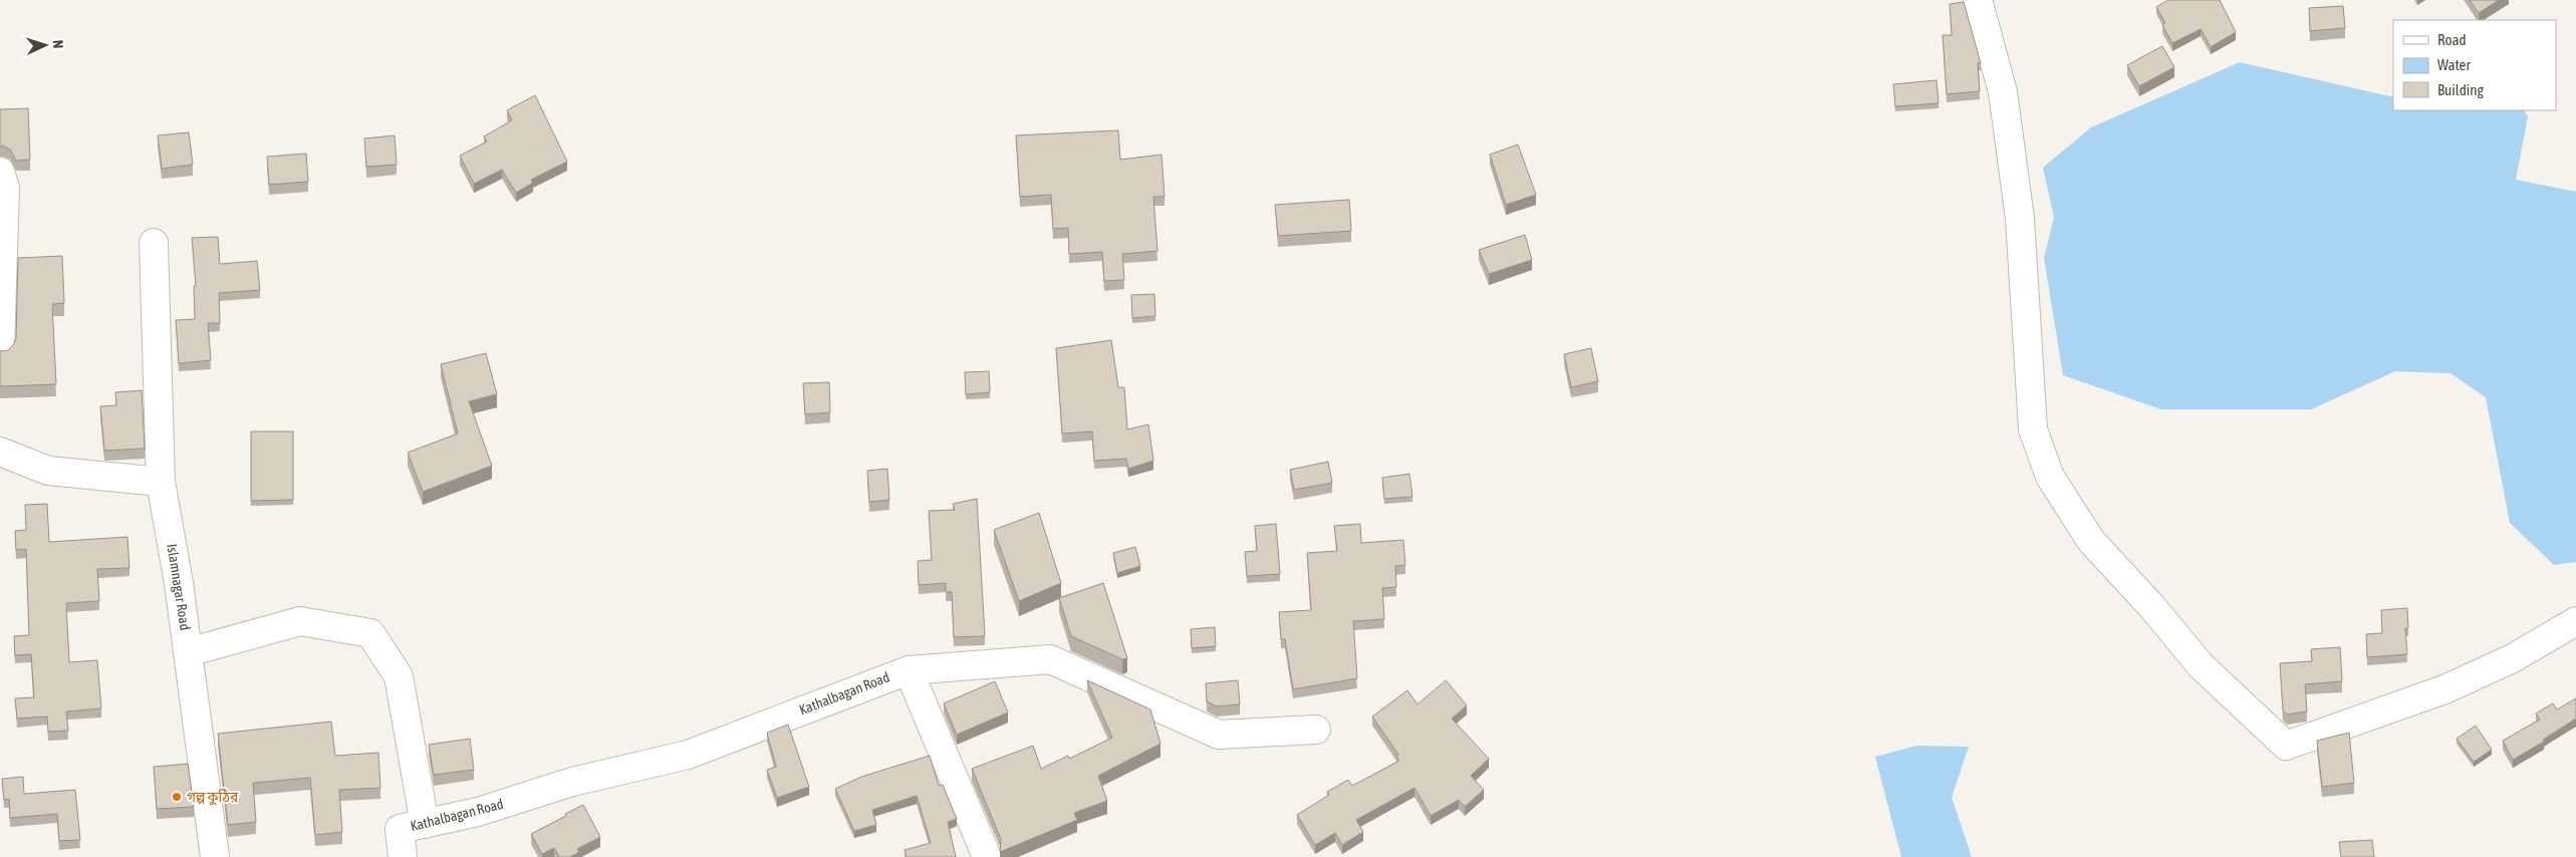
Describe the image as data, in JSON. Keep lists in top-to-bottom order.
{
  "streets": {
    "street": ["Islamnagar Road", "Kathalbagan Road"]
  },
  "places": ["গল্প কুঠির"],
  "legend": ["Road", "Water", "Building"],
  "north": "right"
}
